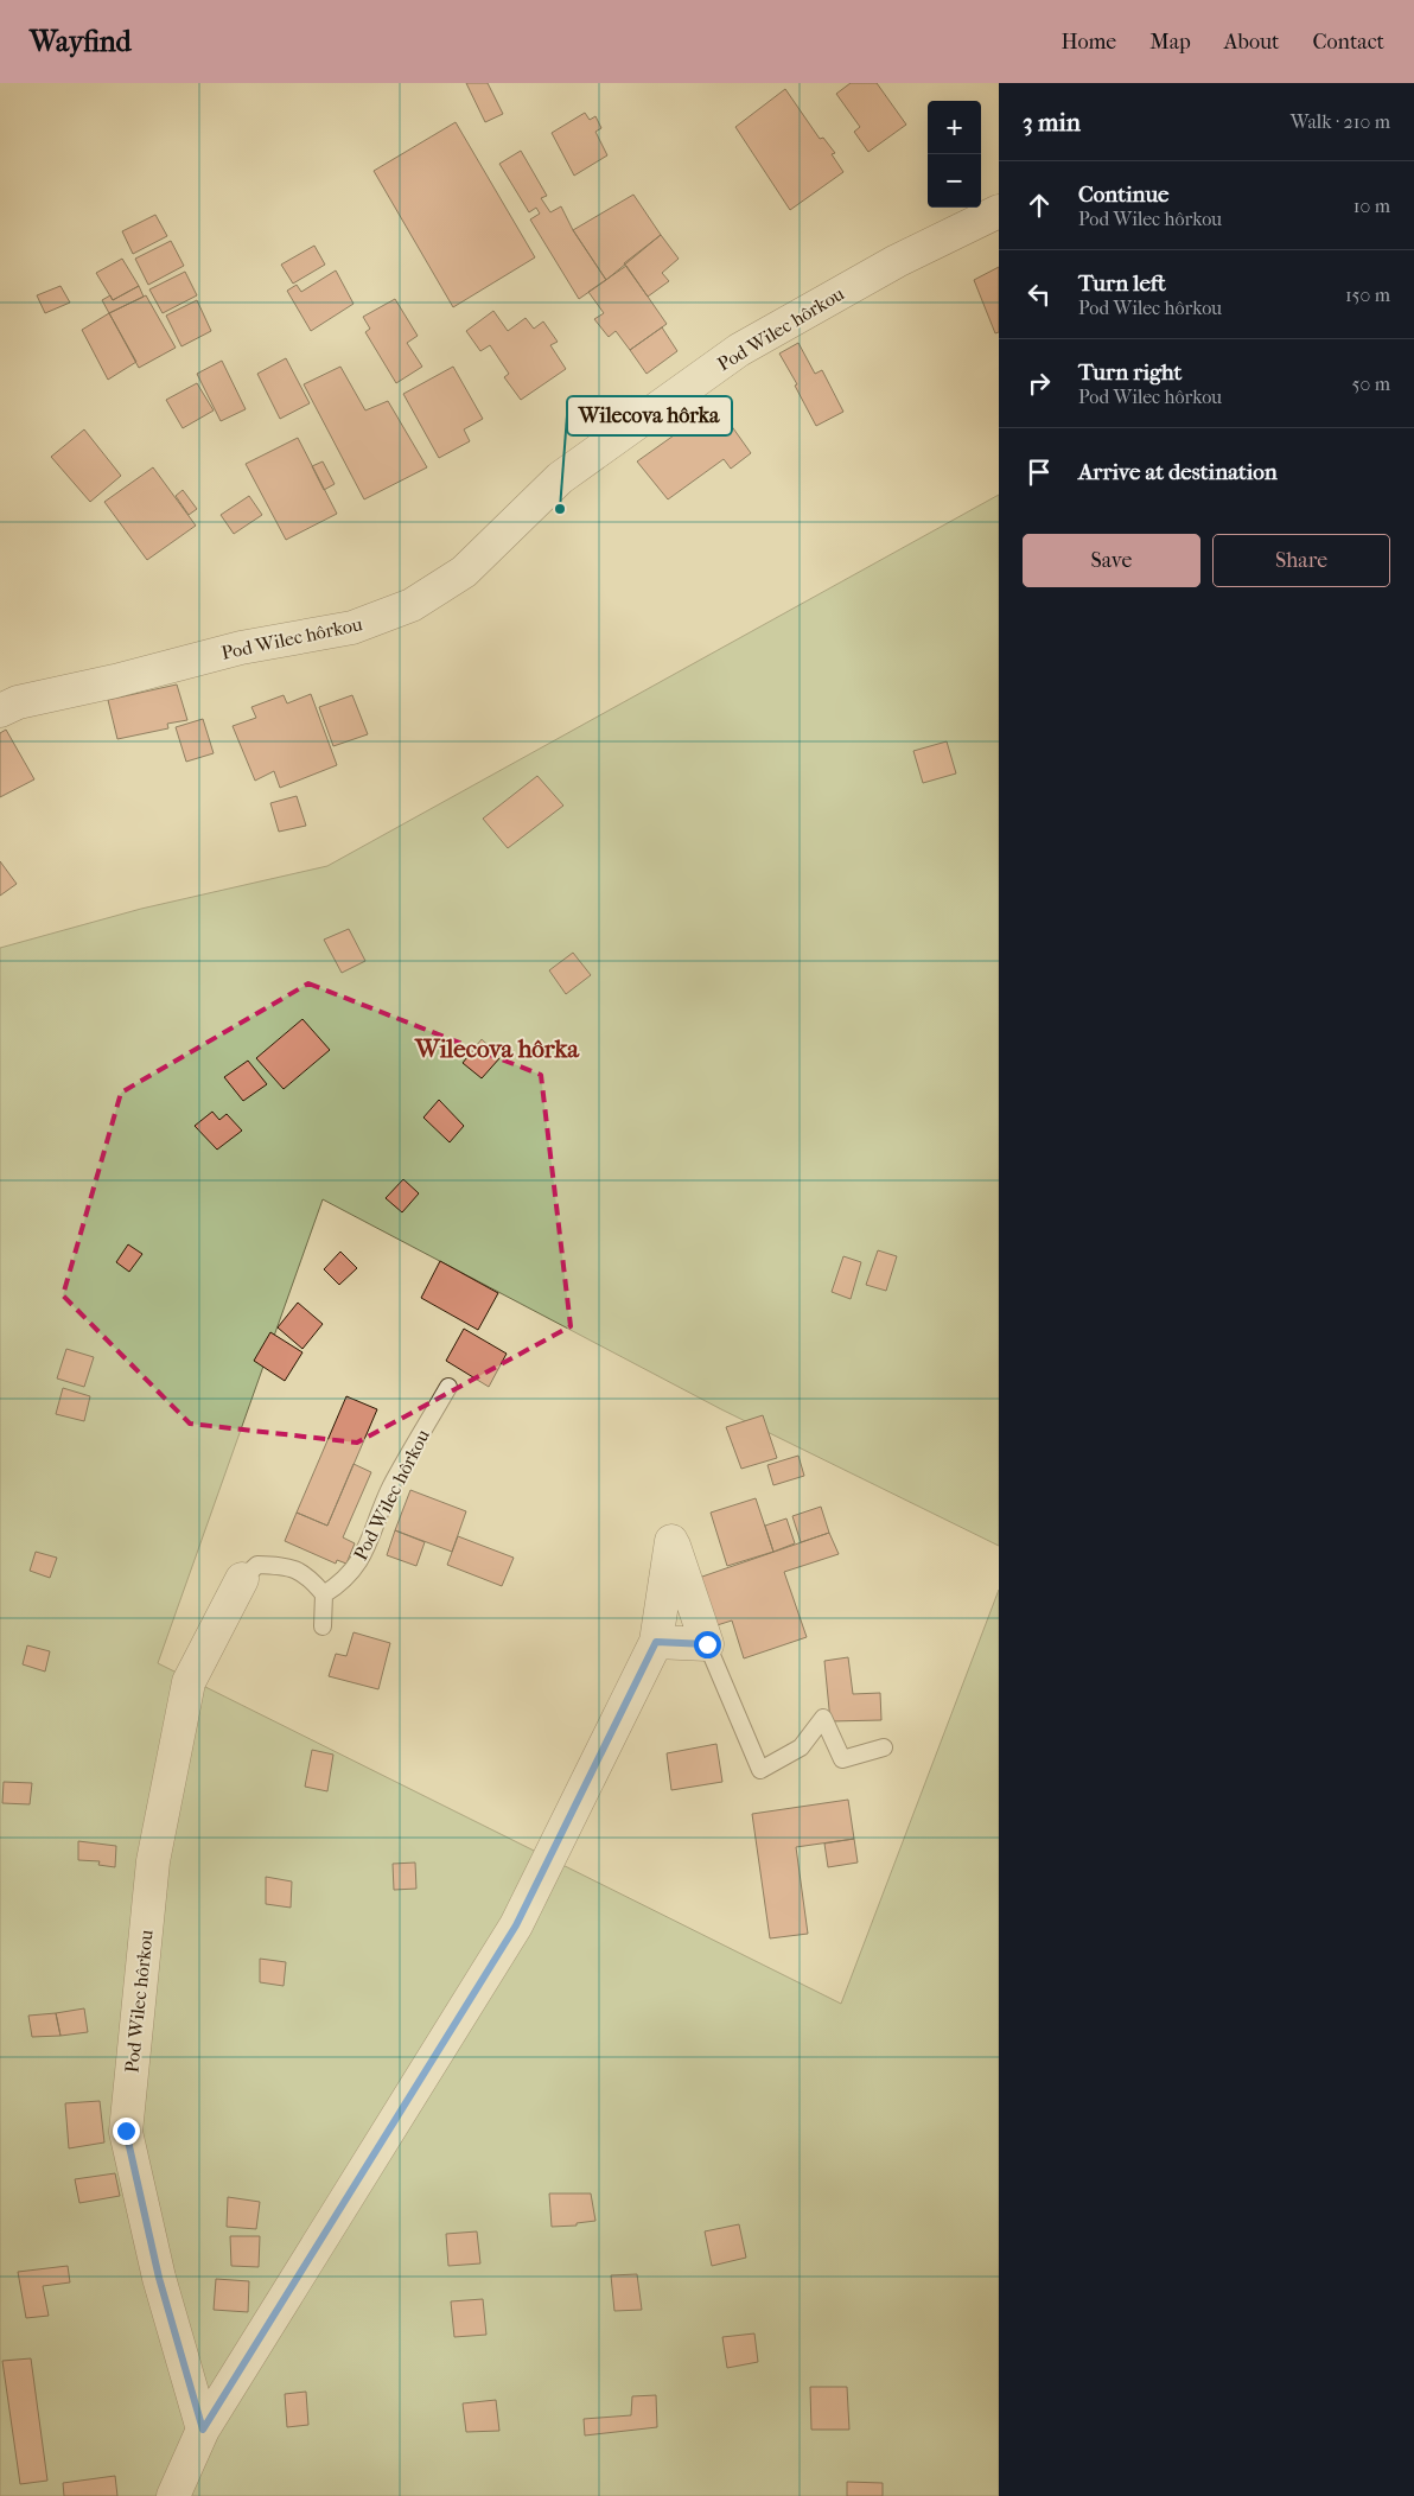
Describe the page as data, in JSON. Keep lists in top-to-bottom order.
{
  "streets": {
    "street": ["Pod Wilec hôrkou"]
  },
  "districts": ["Wilecova hôrka"],
  "places": ["Wilecova hôrka"],
  "page": {
    "header": "Wayfind",
    "nav": [
      "Home",
      "Map",
      "About",
      "Contact"
    ],
    "heading": ["3 min", "Walk · 210 m"],
    "map_buttons": ["+", "−"],
    "list": [
      ["Continue", "Pod Wilec hôrkou", "10 m"],
      ["Turn left", "Pod Wilec hôrkou", "150 m"],
      ["Turn right", "Pod Wilec hôrkou", "50 m"],
      "Arrive at destination"
    ],
    "buttons": ["Save", "Share"]
  }
}
